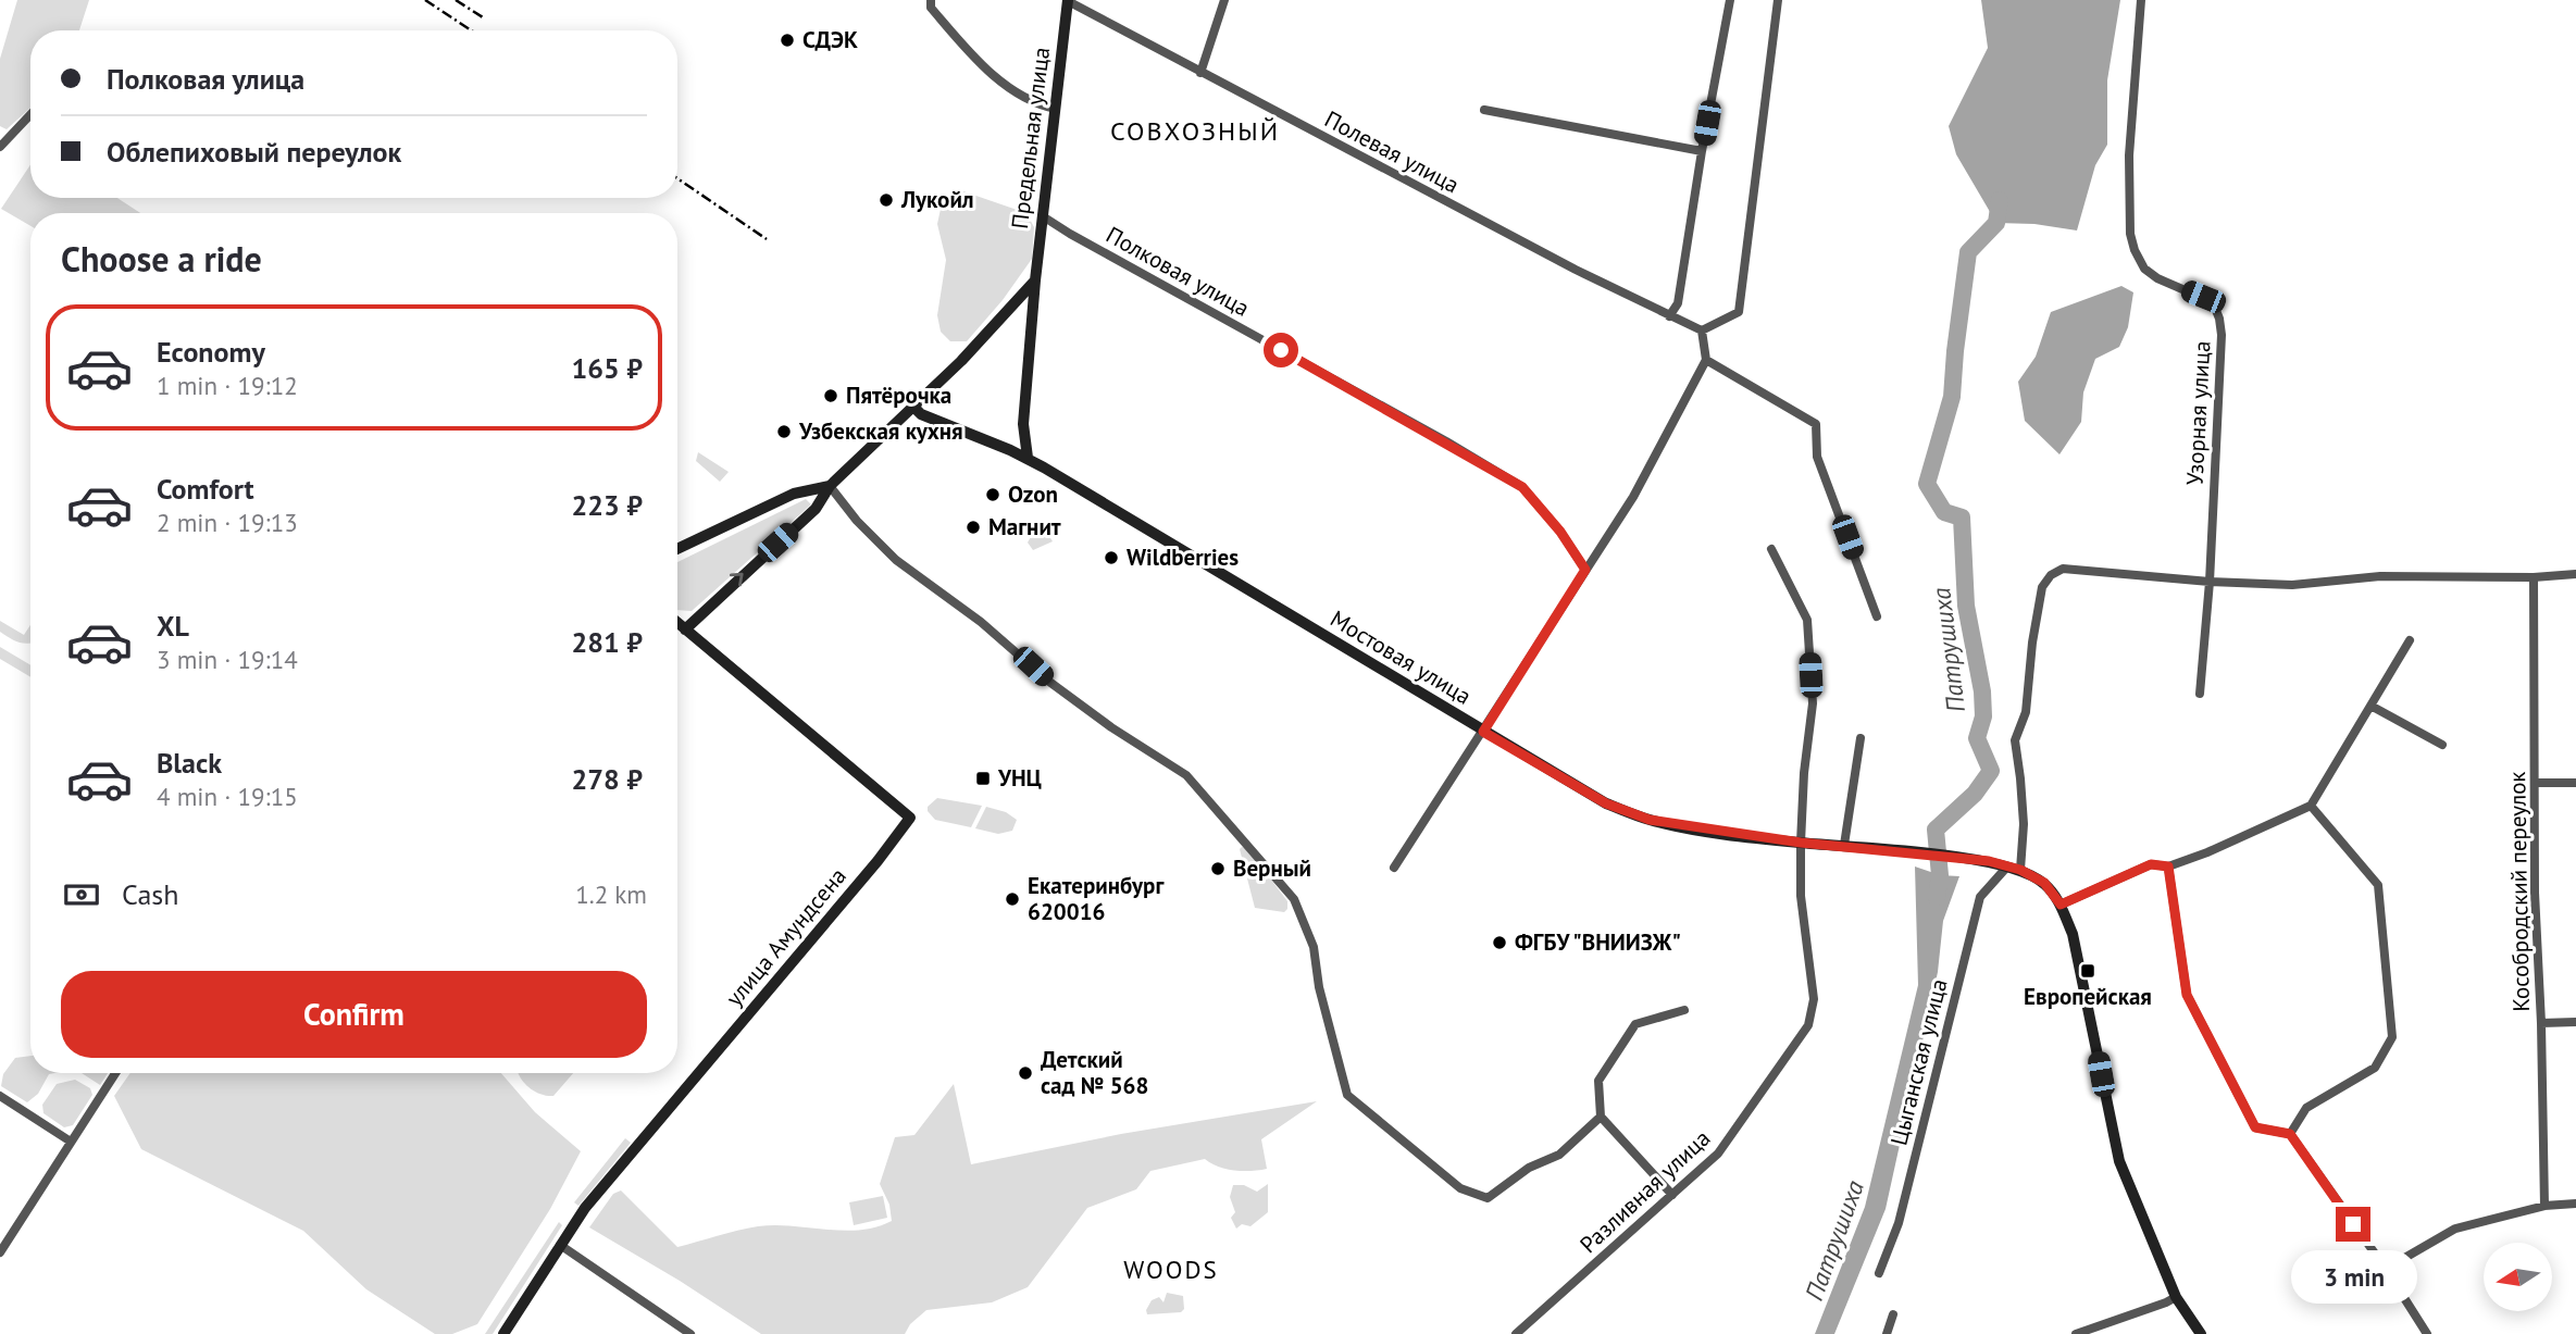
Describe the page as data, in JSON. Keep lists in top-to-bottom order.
{
  "streets": {
    "street": [
      "Предельная улица",
      "Полевая улица",
      "Полковая улица",
      "Узорная улица",
      "Мостовая улица",
      "Кособродский переулок",
      "улица Амундсена",
      "Цыганская улица",
      "Разливная улица"
    ]
  },
  "crossings": [
    ["Предельная улица", "Полевая улица"],
    ["Предельная улица", "Полковая улица"],
    ["Предельная улица", "Мостовая улица"],
    ["Мостовая улица", "Цыганская улица"],
    ["Мостовая улица", "Разливная улица"]
  ],
  "districts": ["СОВХОЗНЫЙ", "WOODS"],
  "water": ["Патрушиха"],
  "places": {
    "other": [
      "СДЭК",
      "Лукойл",
      "Пятёрочка",
      "Узбекская кухня",
      "Ozon",
      "Магнит",
      "Wildberries",
      "Верный",
      "Екатеринбург 620016",
      "ФГБУ \"ВНИИЗЖ\"",
      "Детский сад № 568"
    ],
    "transit": ["УНЦ", "Европейская"]
  },
  "north": "left",
  "page": {
    "banner": ["Полковая улица", "Облепиховый переулок"],
    "heading": "Choose a ride",
    "list": [
      {
        "name": "Economy",
        "note": "1 min · 19:12",
        "value": "165 ₽"
      },
      {
        "name": "Comfort",
        "note": "2 min · 19:13",
        "value": "223 ₽"
      },
      {
        "name": "XL",
        "note": "3 min · 19:14",
        "value": "281 ₽"
      },
      {
        "name": "Black",
        "note": "4 min · 19:15",
        "value": "278 ₽"
      }
    ],
    "pay": ["Cash", "1.2 km"],
    "buttons": "Confirm",
    "bubble": "3 min"
  }
}
